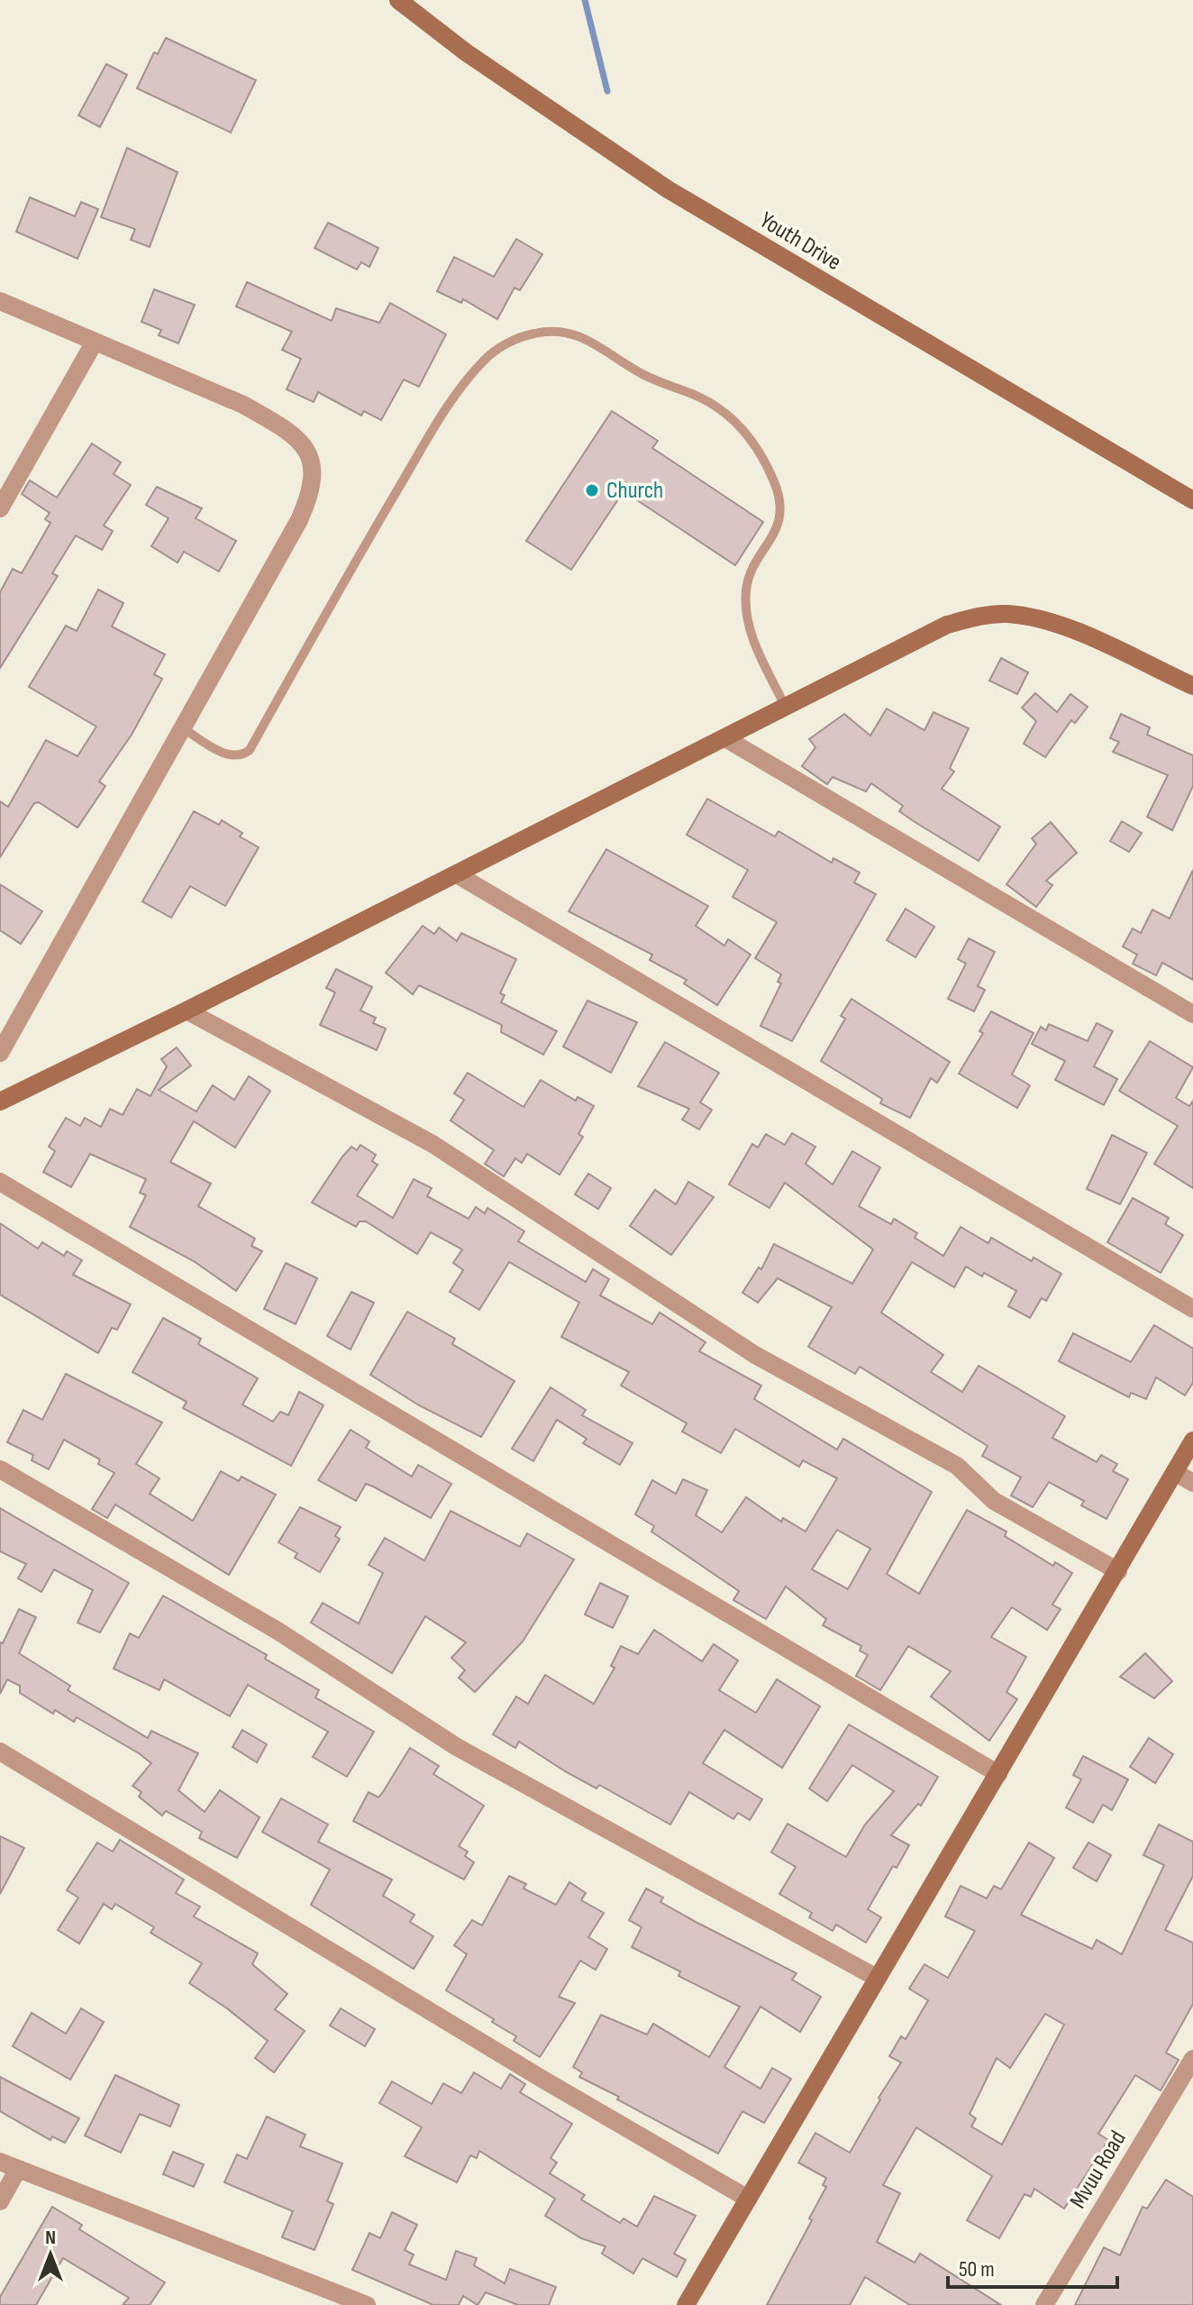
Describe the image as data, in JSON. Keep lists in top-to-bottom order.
{
  "streets": {
    "street": ["Youth Drive", "Mvuu Road"]
  },
  "places": ["Church"],
  "scale_bar": "50 m",
  "north": "top"
}
